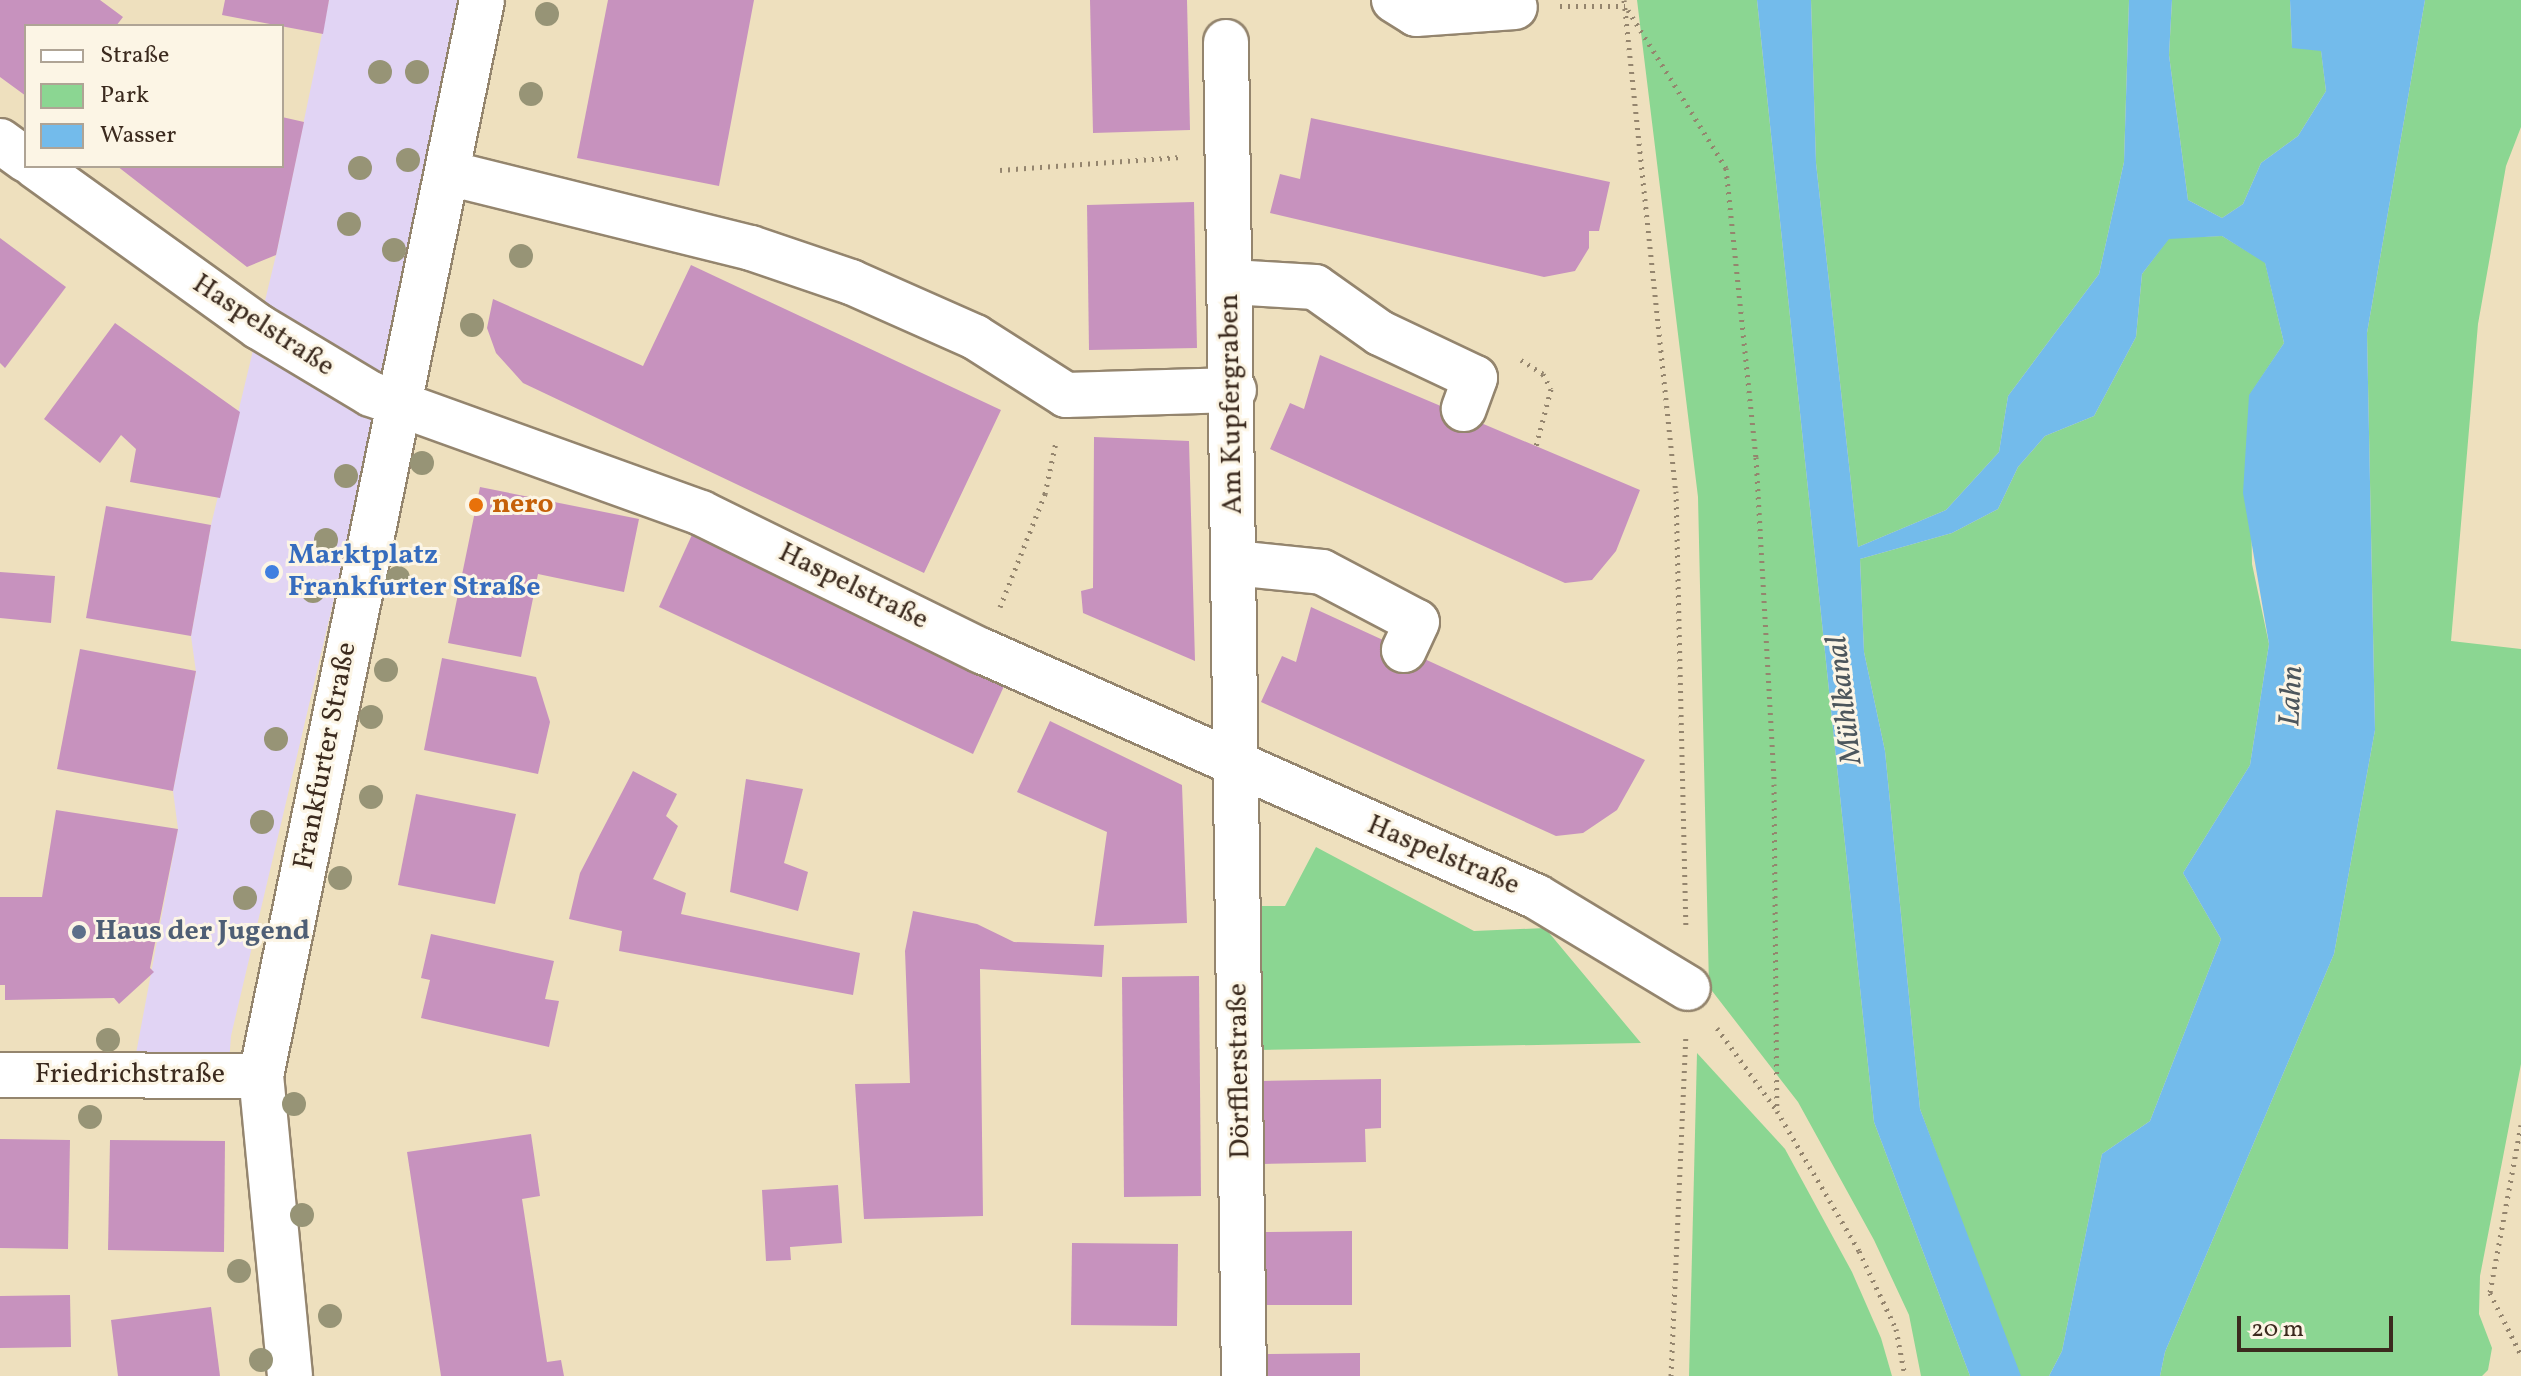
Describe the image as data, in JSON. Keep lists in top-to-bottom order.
{
  "streets": {
    "street": [
      "Haspelstraße",
      "Am Kupfergraben",
      "Frankfurter Straße",
      "Dörfflerstraße",
      "Friedrichstraße"
    ]
  },
  "crossings": [
    ["Haspelstraße", "Am Kupfergraben"],
    ["Haspelstraße", "Frankfurter Straße"],
    ["Haspelstraße", "Dörfflerstraße"],
    ["Am Kupfergraben", "Dörfflerstraße"],
    ["Frankfurter Straße", "Friedrichstraße"]
  ],
  "water": ["Lahn", "Mühlkanal"],
  "places": ["nero", "Marktplatz Frankfurter Straße", "Haus der Jugend"],
  "legend": ["Straße", "Park", "Wasser"],
  "scale_bar": "20 m"
}
